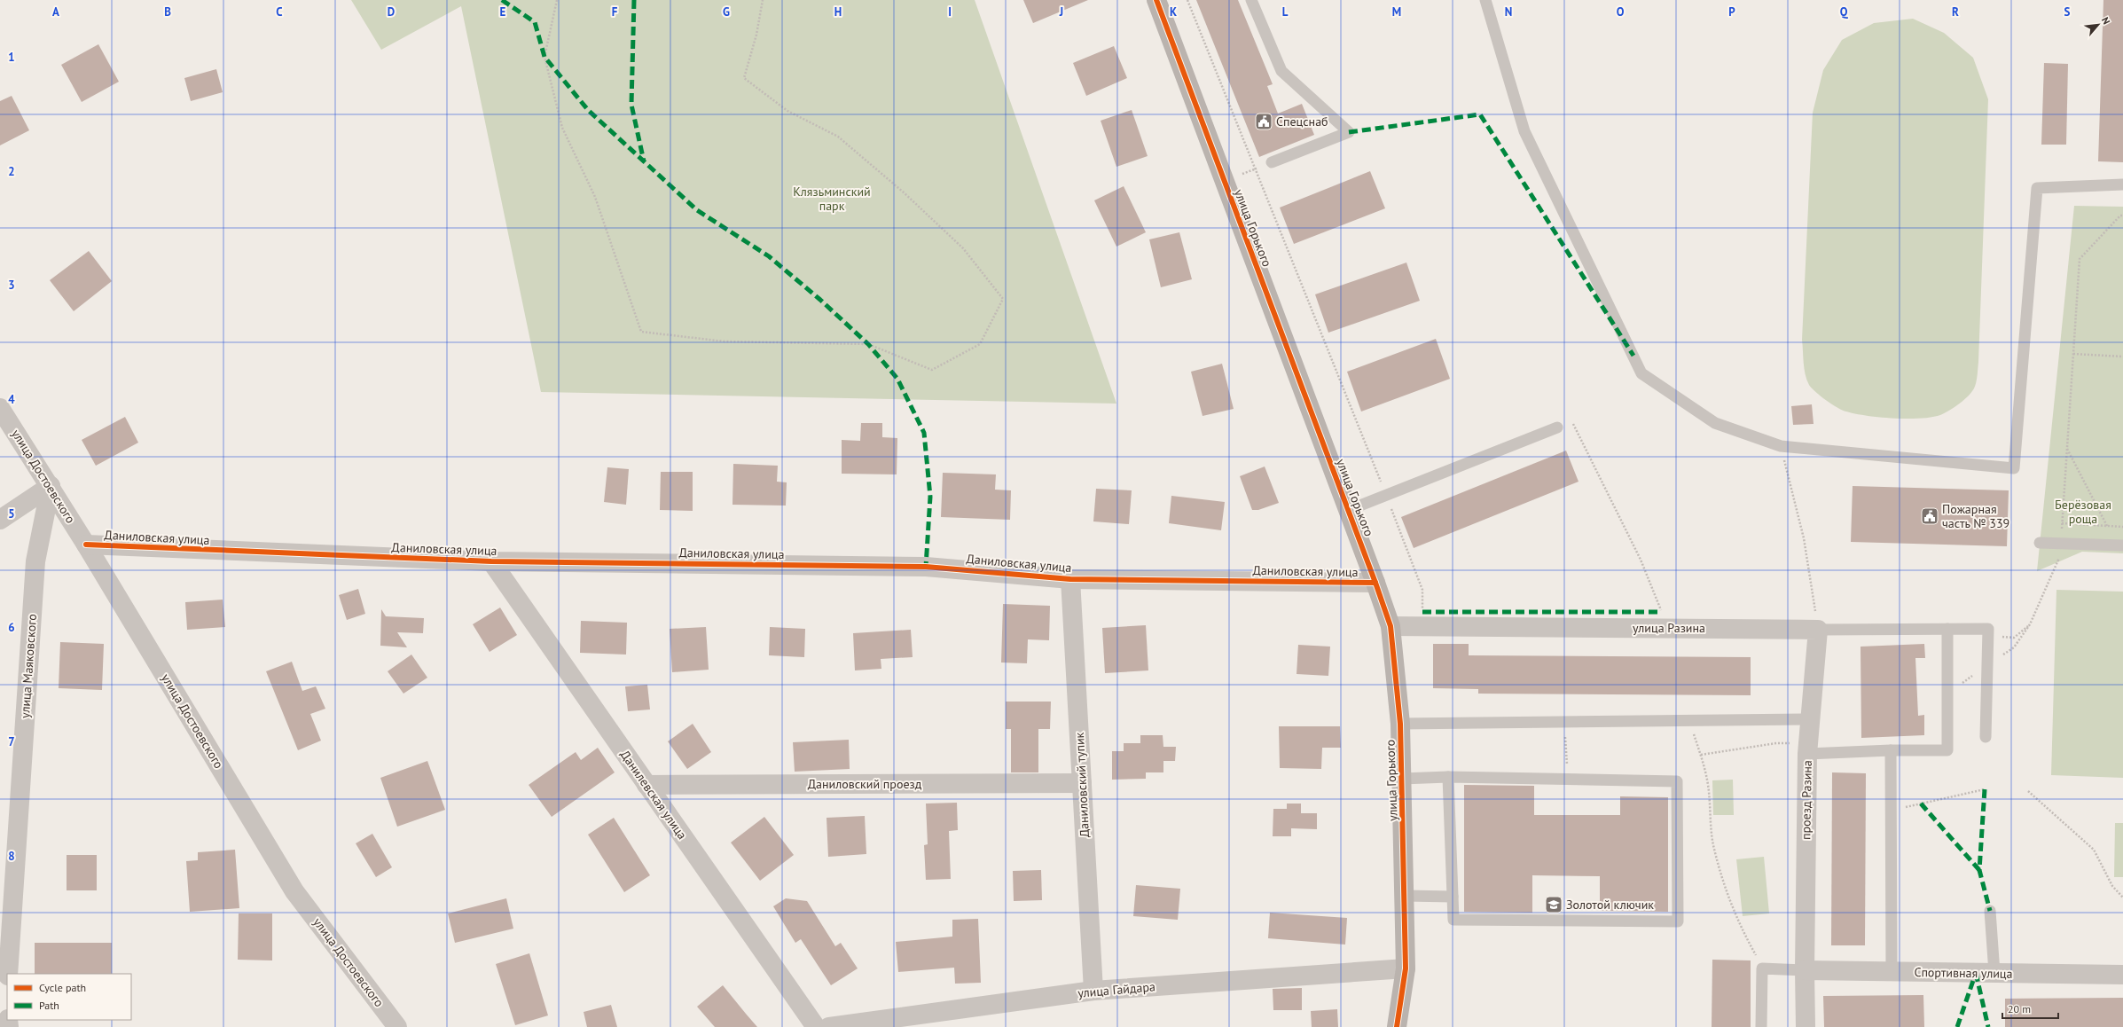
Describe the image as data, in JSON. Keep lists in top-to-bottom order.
{
  "streets": {
    "street": [
      "улица Горького",
      "улица Достоевского",
      "Даниловская улица",
      "улица Разина",
      "улица Маяковского",
      "Даниловский проезд",
      "Даниловский тупик",
      "Данилевская улица",
      "проезд Разина",
      "Спортивная улица",
      "улица Гайдара"
    ]
  },
  "crossings": [
    ["улица Горького", "Даниловская улица"],
    ["улица Горького", "улица Разина"],
    ["улица Горького", "улица Гайдара"],
    ["улица Достоевского", "Даниловская улица"],
    ["улица Достоевского", "улица Маяковского"],
    ["Даниловская улица", "Даниловский тупик"],
    ["Даниловская улица", "Данилевская улица"],
    ["улица Разина", "проезд Разина"],
    ["Даниловский проезд", "Даниловский тупик"],
    ["Даниловский проезд", "Данилевская улица"],
    ["Даниловский тупик", "улица Гайдара"],
    ["проезд Разина", "Спортивная улица"]
  ],
  "parks": ["Клязьминский парк", "Берёзовая роща"],
  "places": {
    "public building": ["Спецснаб", "Пожарная часть № 339"],
    "school or university": ["Золотой ключик"]
  },
  "legend": ["Cycle path", "Path"],
  "scale_bar": "20 m",
  "north": "top right",
  "grid": {
    "columns": [
      "A",
      "B",
      "C",
      "D",
      "E",
      "F",
      "G",
      "H",
      "I",
      "J",
      "K",
      "L",
      "M",
      "N",
      "O",
      "P",
      "Q",
      "R",
      "S"
    ],
    "rows": [
      "1",
      "2",
      "3",
      "4",
      "5",
      "6",
      "7",
      "8"
    ]
  }
}
